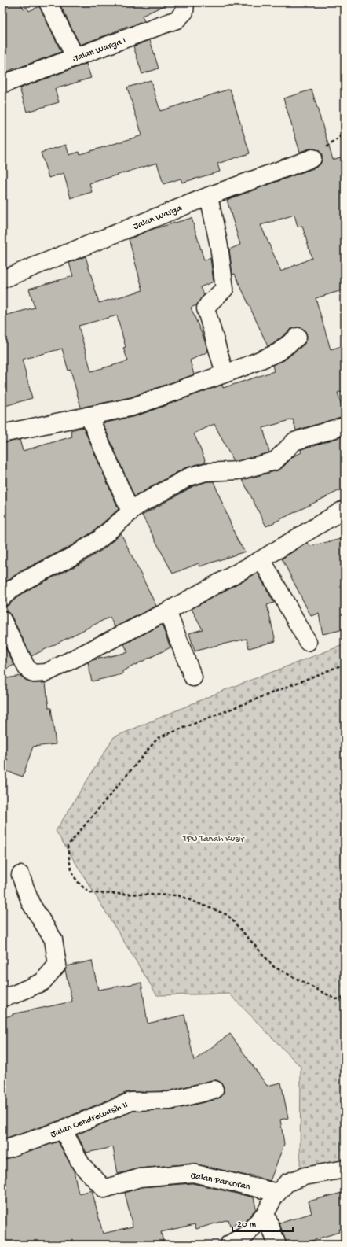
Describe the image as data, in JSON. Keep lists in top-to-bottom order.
{
  "streets": {
    "street": [
      "Jalan Warga I",
      "Jalan Warga",
      "Jalan Cendrewasih II",
      "Jalan Pancoran"
    ]
  },
  "crossings": [
    ["Jalan Cendrewasih II", "Jalan Pancoran"]
  ],
  "parks": ["TPU Tanah Kusir"],
  "scale_bar": "20 m"
}
